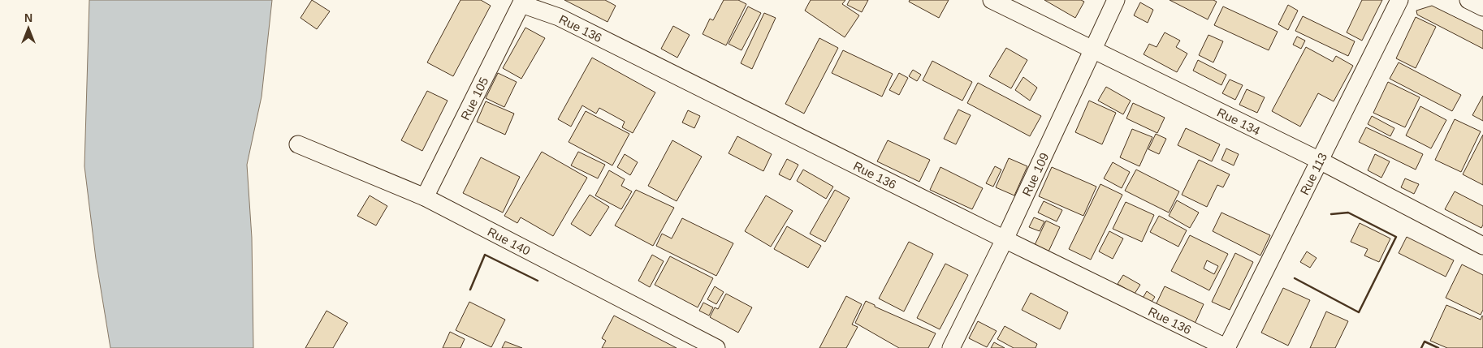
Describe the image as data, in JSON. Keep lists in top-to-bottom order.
{
  "streets": {
    "street": [
      "Rue 136",
      "Rue 105",
      "Rue 134",
      "Rue 113",
      "Rue 109",
      "Rue 140"
    ]
  },
  "crossings": [
    ["Rue 136", "Rue 105"],
    ["Rue 136", "Rue 113"],
    ["Rue 136", "Rue 109"],
    ["Rue 105", "Rue 140"],
    ["Rue 134", "Rue 113"],
    ["Rue 134", "Rue 109"]
  ],
  "north": "top"
}
